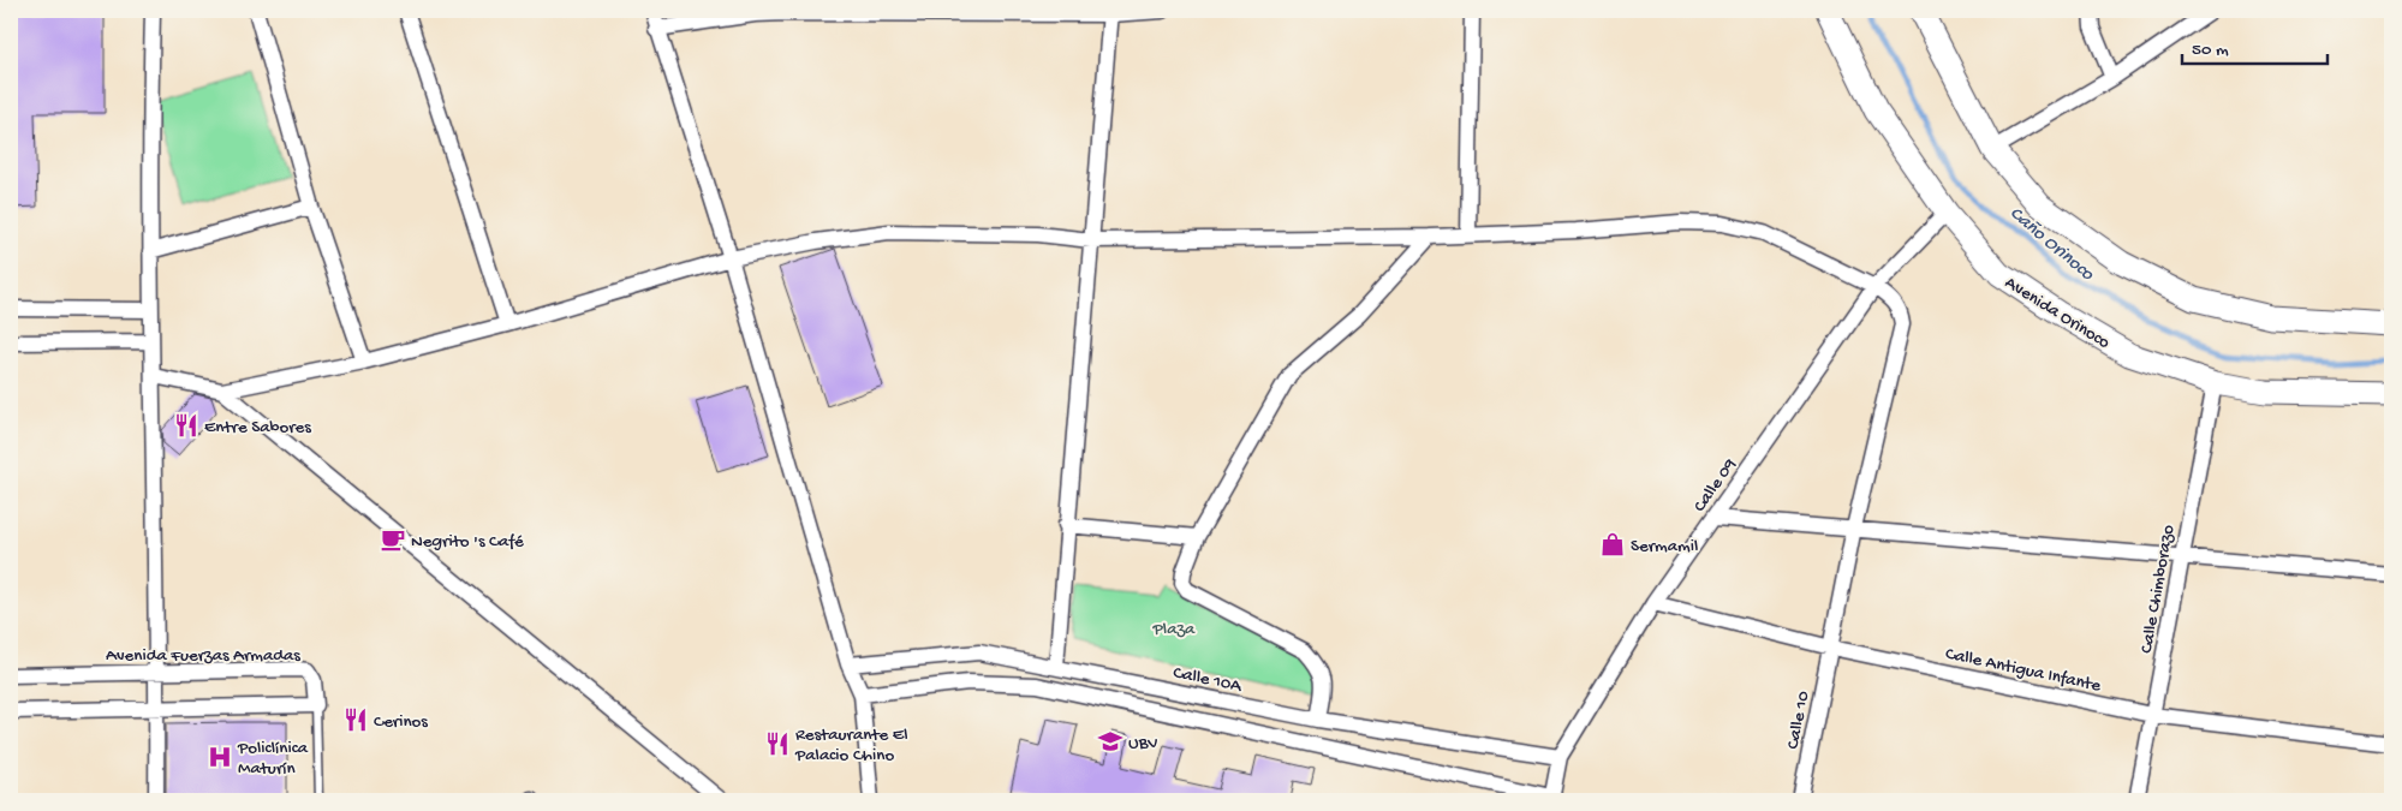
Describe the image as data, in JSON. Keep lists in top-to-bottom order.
{
  "streets": {
    "street": [
      "Avenida Orinoco",
      "Calle 09",
      "Calle Chimborazo",
      "Avenida Fuerzas Armadas",
      "Calle Antigua Infante",
      "Calle 10A",
      "Calle 10"
    ]
  },
  "crossings": [
    ["Avenida Orinoco", "Calle 09"],
    ["Avenida Orinoco", "Calle Chimborazo"],
    ["Calle 09", "Calle Antigua Infante"],
    ["Calle 09", "Calle 10A"],
    ["Calle 09", "Calle 10"],
    ["Calle Chimborazo", "Calle Antigua Infante"],
    ["Calle Antigua Infante", "Calle 10"]
  ],
  "water": ["Caño Orinoco"],
  "parks": ["Plaza"],
  "places": {
    "restaurant": ["Entre Sabores", "Cerinos", "Restaurante El Palacio Chino"],
    "cafe": ["Negrito 's Café"],
    "shop": ["Sermamil"],
    "school or university": ["UBV"],
    "hospital": ["Policlínica Maturín"]
  },
  "scale_bar": "50 m"
}
